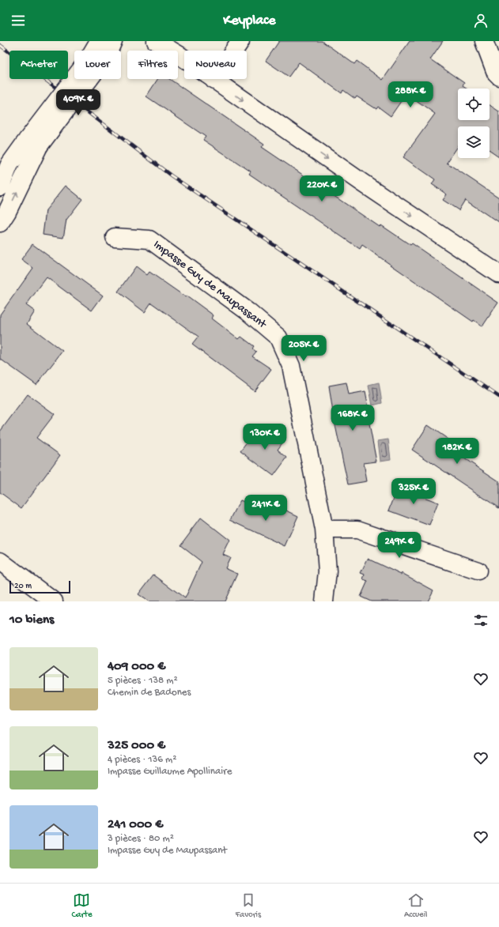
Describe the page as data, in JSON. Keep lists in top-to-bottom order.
{
  "streets": {
    "street": ["Impasse Guy de Maupassant"]
  },
  "scale_bar": "20 m",
  "page": {
    "header": "Keyplace",
    "chip": [
      "Acheter",
      "Louer",
      "Filtres",
      "Nouveau"
    ],
    "price": [
      "288K €",
      "409K €",
      "220K €",
      "205K €",
      "168K €",
      "130K €",
      "182K €",
      "325K €",
      "241K €",
      "249K €"
    ],
    "scale": "20 m",
    "heading": "10 biens",
    "list": [
      {
        "name": "409 000 €",
        "note": "5 pièces · 138 m² · Chemin de Badones"
      },
      {
        "name": "325 000 €",
        "note": "4 pièces · 136 m² · Impasse Guillaume Apollinaire"
      },
      {
        "name": "241 000 €",
        "note": "3 pièces · 80 m² · Impasse Guy de Maupassant"
      }
    ],
    "tabs": ["Carte", "Favoris", "Accueil"]
  }
}
